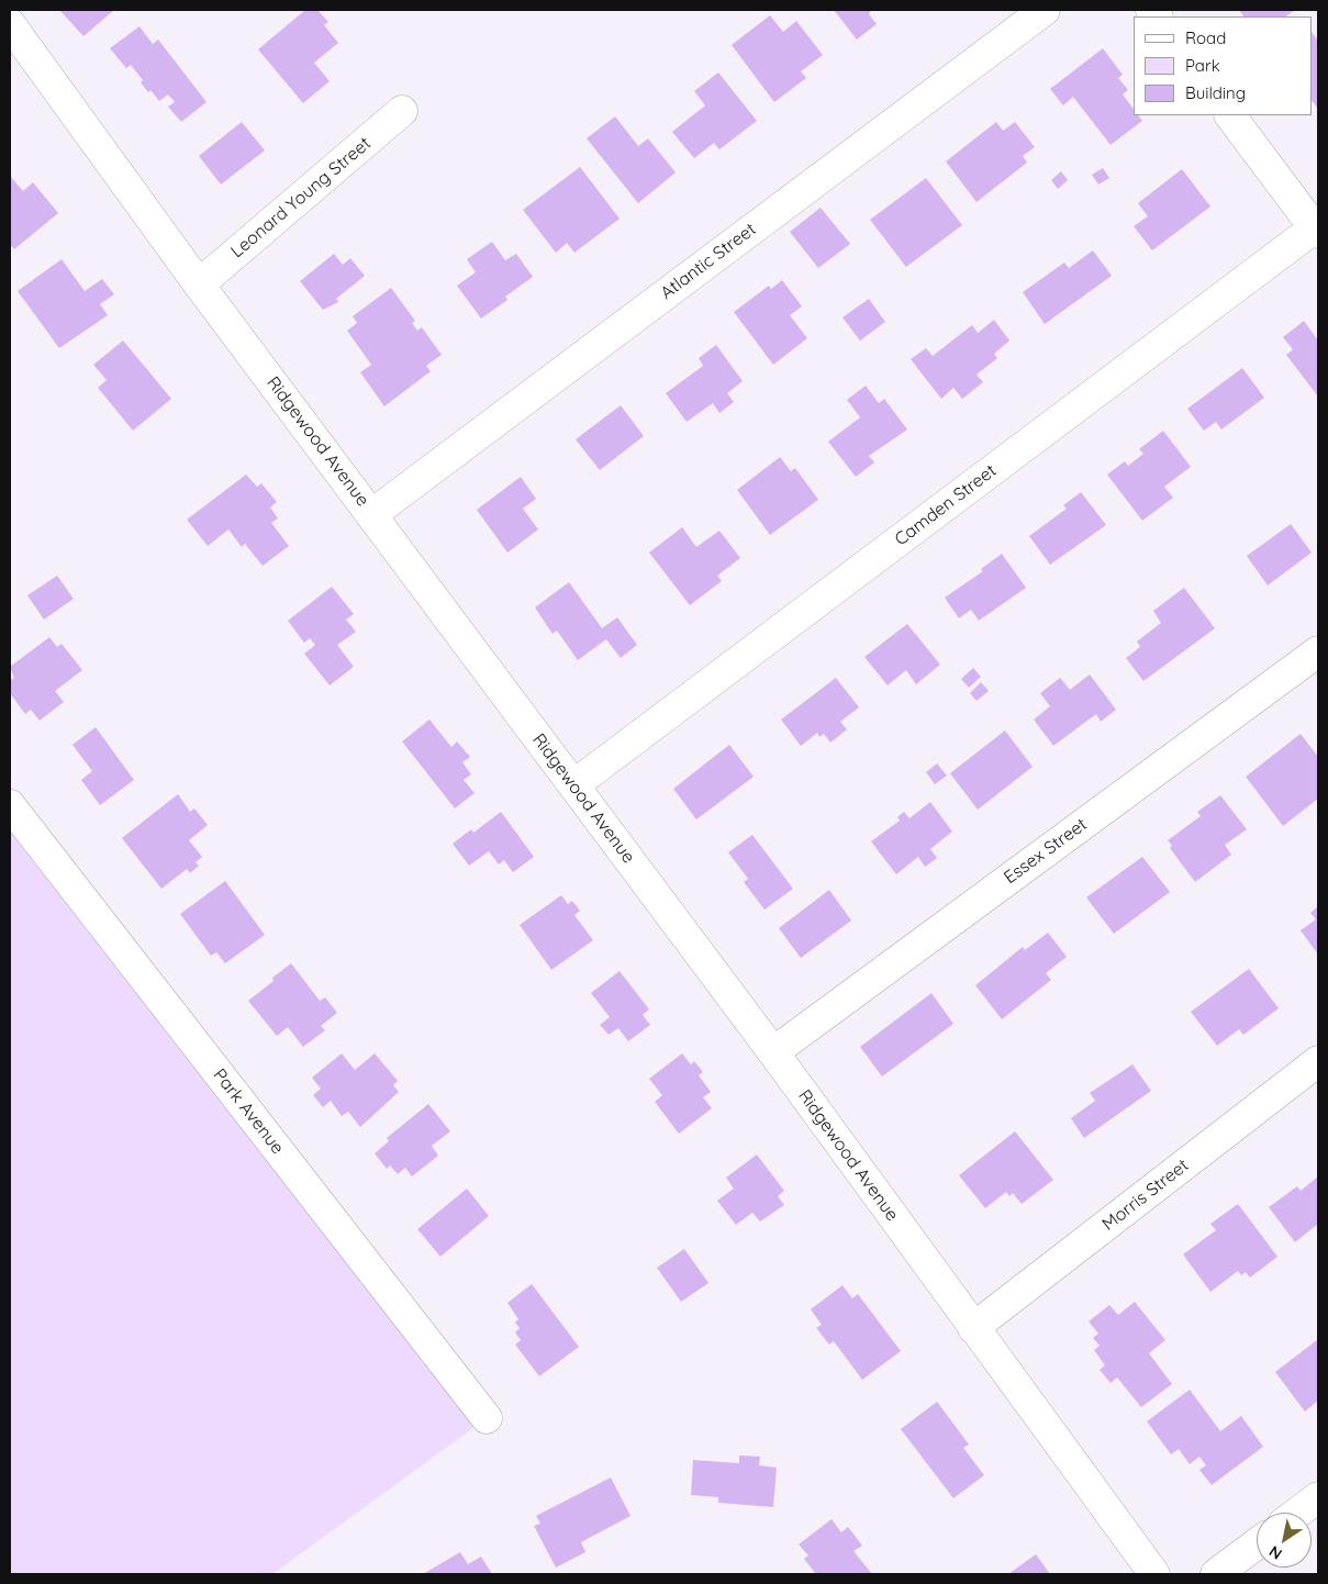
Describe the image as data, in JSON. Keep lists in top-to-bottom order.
{
  "streets": {
    "street": [
      "Leonard Young Street",
      "Atlantic Street",
      "Ridgewood Avenue",
      "Camden Street",
      "Essex Street",
      "Park Avenue",
      "Morris Street"
    ]
  },
  "crossings": [
    ["Leonard Young Street", "Ridgewood Avenue"],
    ["Atlantic Street", "Ridgewood Avenue"],
    ["Ridgewood Avenue", "Camden Street"],
    ["Ridgewood Avenue", "Essex Street"],
    ["Ridgewood Avenue", "Morris Street"]
  ],
  "legend": ["Road", "Park", "Building"],
  "north": "bottom left"
}
